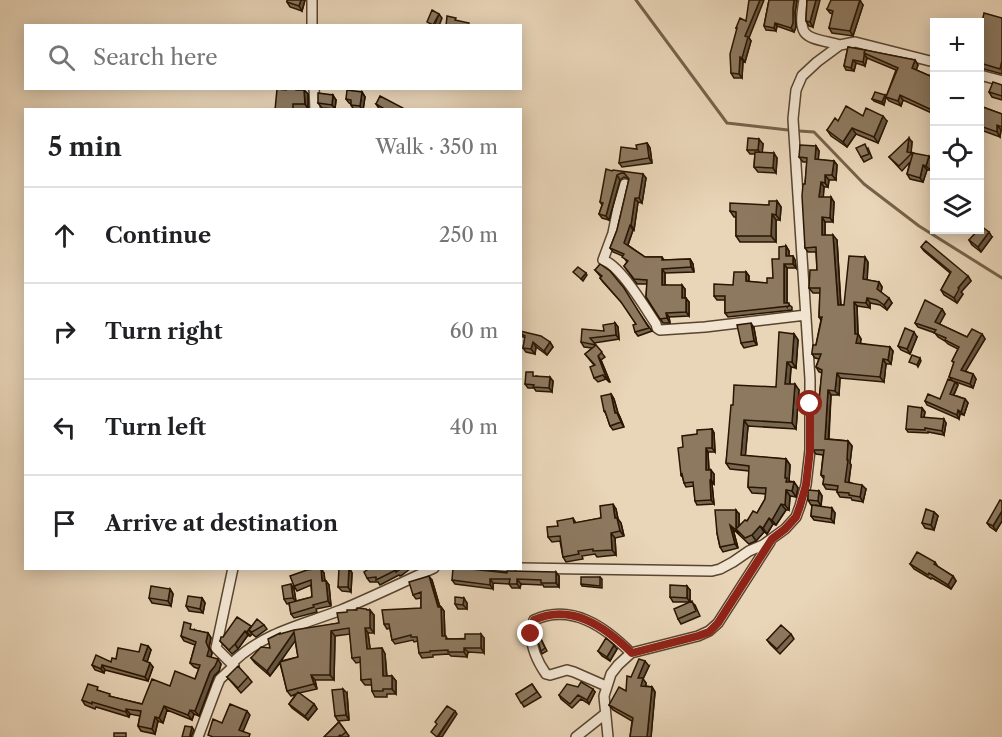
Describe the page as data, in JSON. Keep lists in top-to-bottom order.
{
  "page": {
    "map_buttons": ["+", "−"],
    "search": "Search here",
    "heading": ["5 min", "Walk · 350 m"],
    "list": [
      ["Continue", "250 m"],
      ["Turn right", "60 m"],
      ["Turn left", "40 m"],
      "Arrive at destination"
    ]
  }
}
